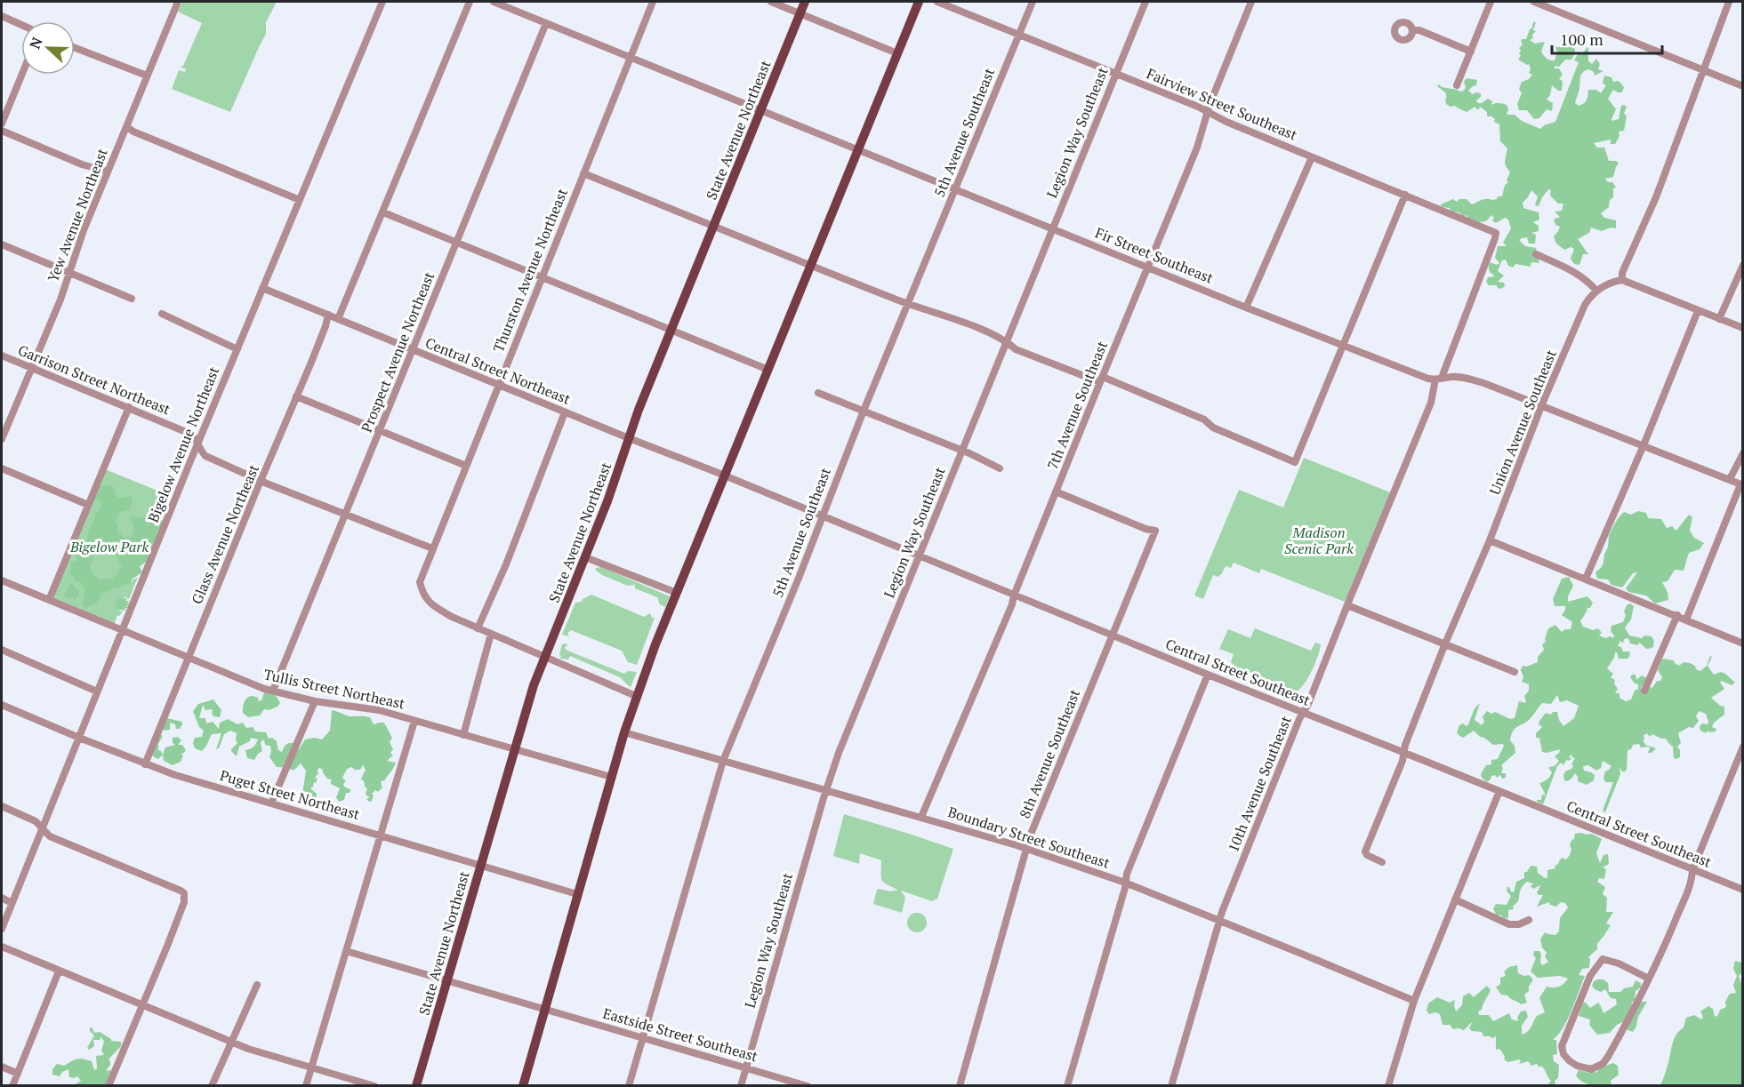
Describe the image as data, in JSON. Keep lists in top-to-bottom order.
{
  "streets": {
    "main road": ["State Avenue Northeast"],
    "street": [
      "Fairview Street Southeast",
      "5th Avenue Southeast",
      "Legion Way Southeast",
      "Yew Avenue Northeast",
      "Fir Street Southeast",
      "Thurston Avenue Northeast",
      "Prospect Avenue Northeast",
      "Central Street Northeast",
      "Garrison Street Northeast",
      "7th Avenue Southeast",
      "Union Avenue Southeast",
      "Bigelow Avenue Northeast",
      "Glass Avenue Northeast",
      "Central Street Southeast",
      "Tullis Street Northeast",
      "8th Avenue Southeast",
      "10th Avenue Southeast",
      "Puget Street Northeast",
      "Boundary Street Southeast",
      "Eastside Street Southeast"
    ]
  },
  "crossings": [
    ["Fairview Street Southeast", "5th Avenue Southeast"],
    ["Fairview Street Southeast", "Legion Way Southeast"],
    ["Fairview Street Southeast", "Fir Street Southeast"],
    ["Fairview Street Southeast", "7th Avenue Southeast"],
    ["Fairview Street Southeast", "10th Avenue Southeast"],
    ["State Avenue Northeast", "Fir Street Southeast"],
    ["State Avenue Northeast", "Central Street Northeast"],
    ["State Avenue Northeast", "Tullis Street Northeast"],
    ["State Avenue Northeast", "Puget Street Northeast"],
    ["State Avenue Northeast", "Eastside Street Southeast"],
    ["5th Avenue Southeast", "Fir Street Southeast"],
    ["5th Avenue Southeast", "Central Street Southeast"],
    ["5th Avenue Southeast", "Boundary Street Southeast"],
    ["5th Avenue Southeast", "Eastside Street Southeast"],
    ["Legion Way Southeast", "Fir Street Southeast"],
    ["Legion Way Southeast", "Central Street Southeast"],
    ["Legion Way Southeast", "Boundary Street Southeast"],
    ["Legion Way Southeast", "Eastside Street Southeast"],
    ["Yew Avenue Northeast", "Garrison Street Northeast"],
    ["Fir Street Southeast", "Thurston Avenue Northeast"],
    ["Fir Street Southeast", "Prospect Avenue Northeast"],
    ["Fir Street Southeast", "7th Avenue Southeast"],
    ["Fir Street Southeast", "Union Avenue Southeast"],
    ["Fir Street Southeast", "10th Avenue Southeast"],
    ["Thurston Avenue Northeast", "Central Street Northeast"],
    ["Thurston Avenue Northeast", "Garrison Street Northeast"],
    ["Prospect Avenue Northeast", "Central Street Northeast"],
    ["Prospect Avenue Northeast", "Garrison Street Northeast"],
    ["Prospect Avenue Northeast", "Tullis Street Northeast"],
    ["Central Street Northeast", "Bigelow Avenue Northeast"],
    ["Central Street Northeast", "Glass Avenue Northeast"],
    ["Central Street Northeast", "Central Street Southeast"],
    ["Garrison Street Northeast", "Bigelow Avenue Northeast"],
    ["Garrison Street Northeast", "Glass Avenue Northeast"],
    ["7th Avenue Southeast", "Central Street Southeast"],
    ["7th Avenue Southeast", "8th Avenue Southeast"],
    ["7th Avenue Southeast", "Boundary Street Southeast"],
    ["Union Avenue Southeast", "Central Street Southeast"],
    ["Bigelow Avenue Northeast", "Tullis Street Northeast"],
    ["Bigelow Avenue Northeast", "Puget Street Northeast"],
    ["Glass Avenue Northeast", "Tullis Street Northeast"],
    ["Glass Avenue Northeast", "Puget Street Northeast"],
    ["Central Street Southeast", "8th Avenue Southeast"],
    ["Central Street Southeast", "10th Avenue Southeast"],
    ["8th Avenue Southeast", "Boundary Street Southeast"],
    ["10th Avenue Southeast", "Boundary Street Southeast"]
  ],
  "parks": ["Madison Scenic Park", "Bigelow Park"],
  "scale_bar": "100 m",
  "north": "left"
}
